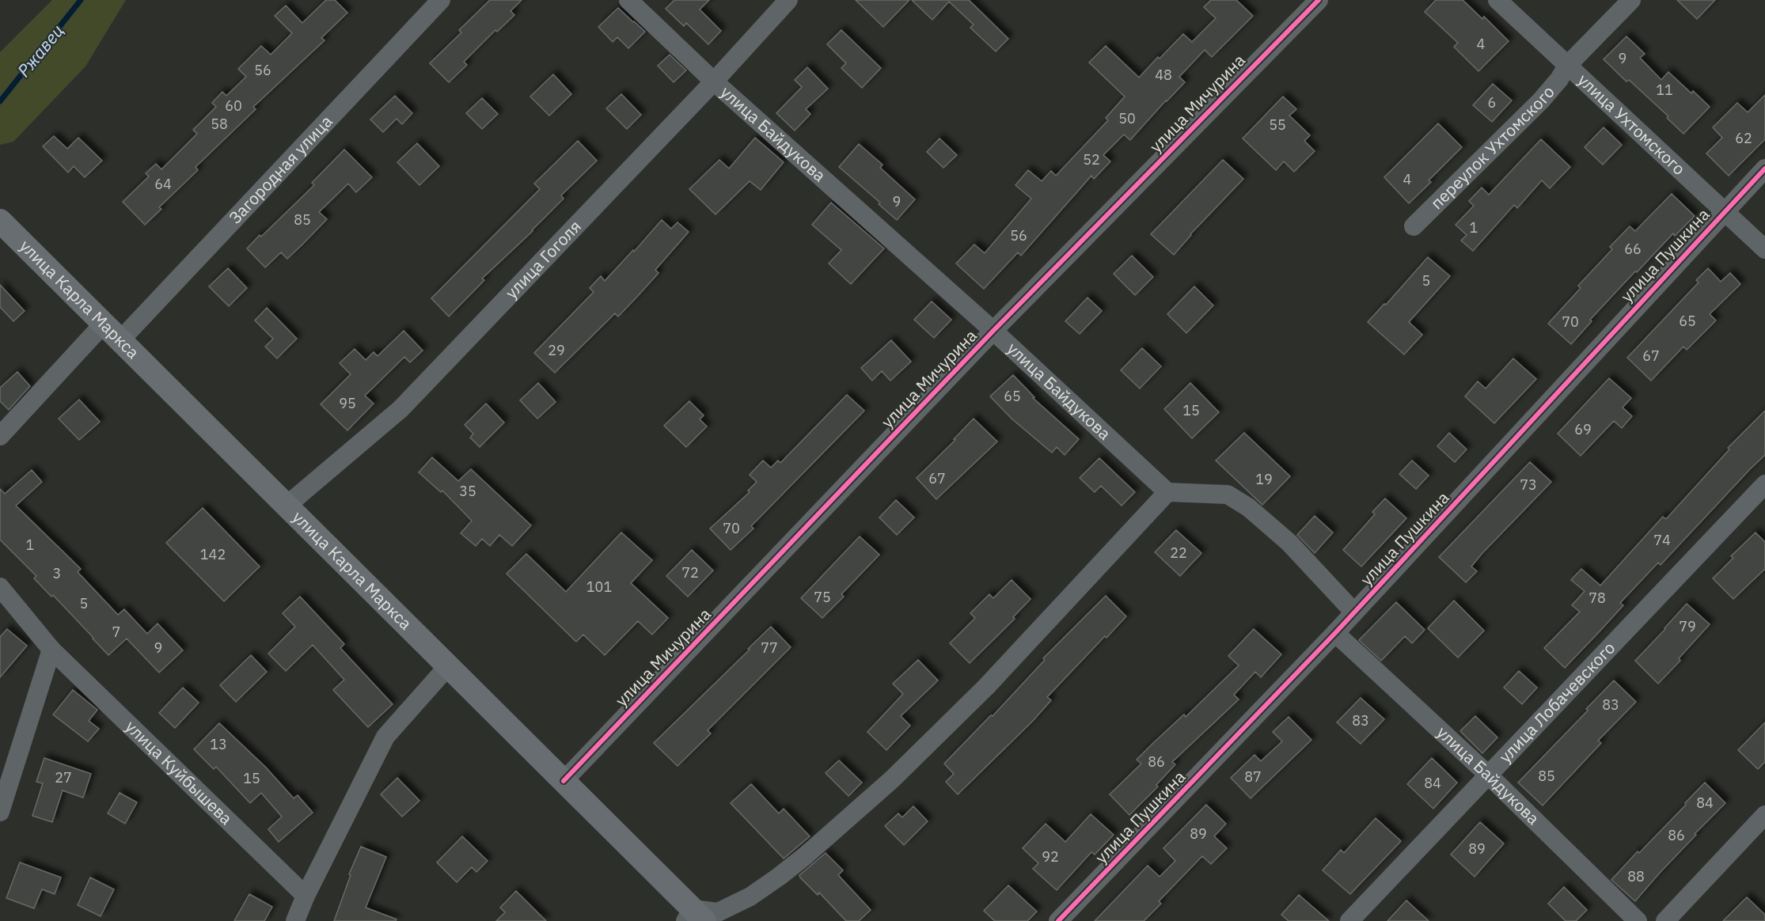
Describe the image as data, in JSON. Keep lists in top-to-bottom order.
{
  "streets": {
    "main road": ["улица Карла Маркса"],
    "street": [
      "улица Мичурина",
      "улица Ухтомского",
      "улица Байдукова",
      "переулок Ухтомского",
      "Загородная улица",
      "улица Пушкина",
      "улица Гоголя",
      "улица Лобачевского",
      "улица Куйбышева"
    ]
  },
  "crossings": [
    ["улица Мичурина", "улица Байдукова"],
    ["улица Мичурина", "улица Карла Маркса"],
    ["улица Ухтомского", "переулок Ухтомского"],
    ["улица Ухтомского", "улица Пушкина"],
    ["улица Байдукова", "улица Пушкина"],
    ["улица Байдукова", "улица Гоголя"],
    ["улица Байдукова", "улица Лобачевского"],
    ["Загородная улица", "улица Карла Маркса"],
    ["улица Гоголя", "улица Карла Маркса"]
  ],
  "water": ["Ржавец"],
  "house_numbers": [
    "4",
    "9",
    "56",
    "48",
    "11",
    "6",
    "60",
    "50",
    "58",
    "55",
    "62",
    "52",
    "4",
    "64",
    "9",
    "85",
    "1",
    "56",
    "66",
    "5",
    "65",
    "70",
    "29",
    "67",
    "65",
    "95",
    "15",
    "69",
    "67",
    "19",
    "73",
    "35",
    "70",
    "74",
    "1",
    "22",
    "142",
    "72",
    "3",
    "101",
    "75",
    "78",
    "5",
    "79",
    "7",
    "9",
    "77",
    "83",
    "83",
    "13",
    "86",
    "85",
    "87",
    "27",
    "15",
    "84",
    "84",
    "89",
    "86",
    "89",
    "92",
    "88"
  ]
}
